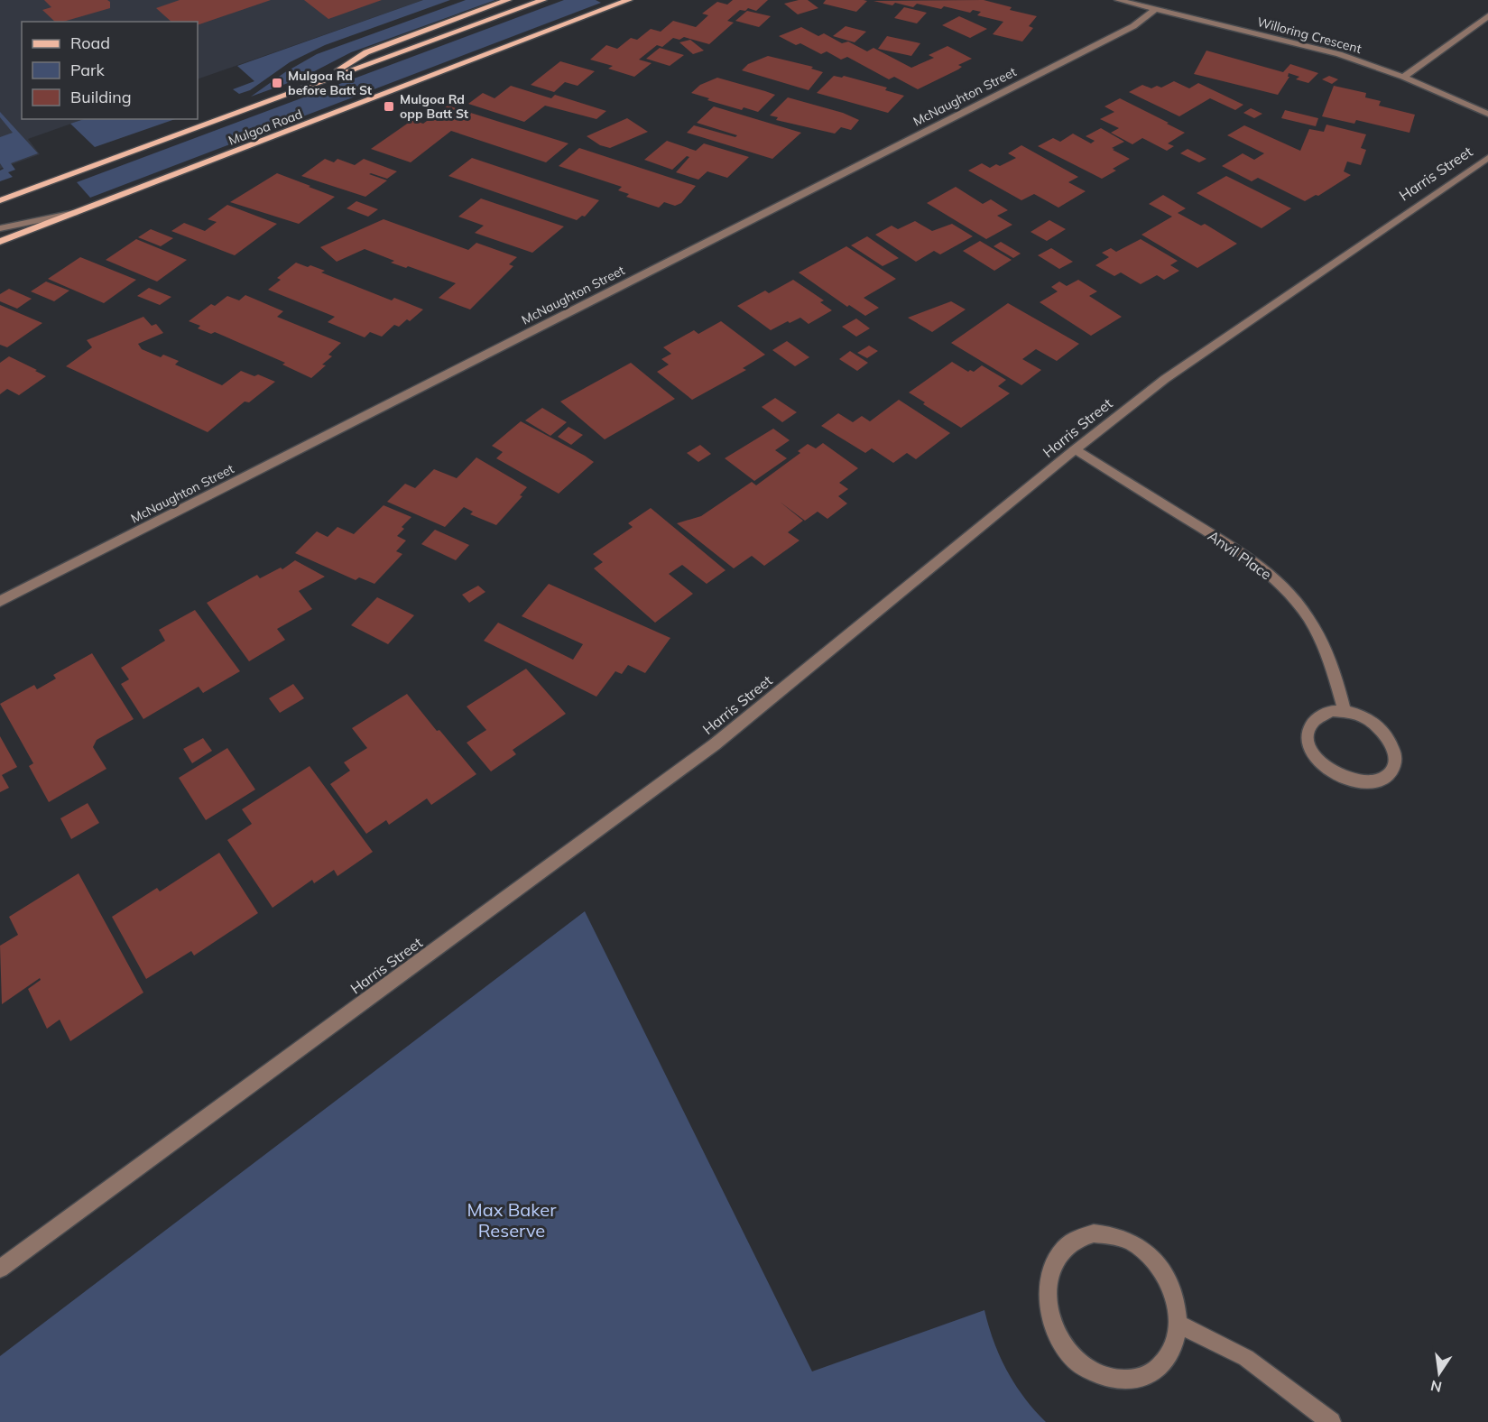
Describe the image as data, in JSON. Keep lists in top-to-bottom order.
{
  "streets": {
    "main road": ["Mulgoa Road"],
    "street": [
      "Willoring Crescent",
      "McNaughton Street",
      "Harris Street",
      "Anvil Place"
    ]
  },
  "crossings": [
    ["Willoring Crescent", "McNaughton Street"],
    ["Harris Street", "Anvil Place"]
  ],
  "parks": ["Max Baker Reserve"],
  "places": {
    "transit": ["Mulgoa Rd before Batt St", "Mulgoa Rd opp Batt St"]
  },
  "legend": ["Road", "Park", "Building"],
  "north": "bottom"
}
